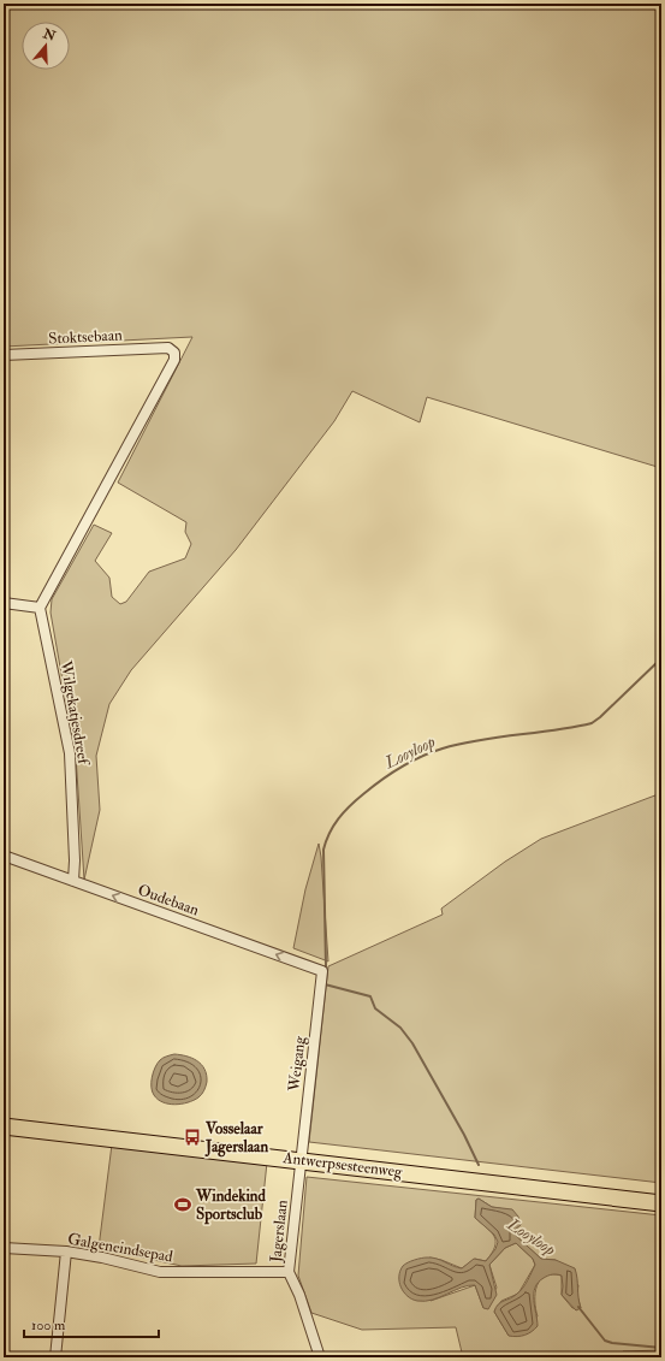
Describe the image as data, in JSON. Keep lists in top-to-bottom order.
{
  "streets": {
    "main road": ["Antwerpsesteenweg"],
    "street": [
      "Stoktsebaan",
      "Wilgekatjesdreef",
      "Oudebaan",
      "Weigang",
      "Jagerslaan",
      "Galgeneindsepad"
    ]
  },
  "crossings": [
    ["Stoktsebaan", "Wilgekatjesdreef"],
    ["Wilgekatjesdreef", "Oudebaan"],
    ["Oudebaan", "Weigang"],
    ["Weigang", "Antwerpsesteenweg"],
    ["Weigang", "Jagerslaan"],
    ["Antwerpsesteenweg", "Jagerslaan"],
    ["Jagerslaan", "Galgeneindsepad"]
  ],
  "one_way": ["Oudebaan"],
  "water": ["Looyloop"],
  "places": {
    "bus stop": ["Vosselaar Jagerslaan"],
    "sports": ["Windekind Sportsclub"]
  },
  "scale_bar": "100 m",
  "north": "top"
}
